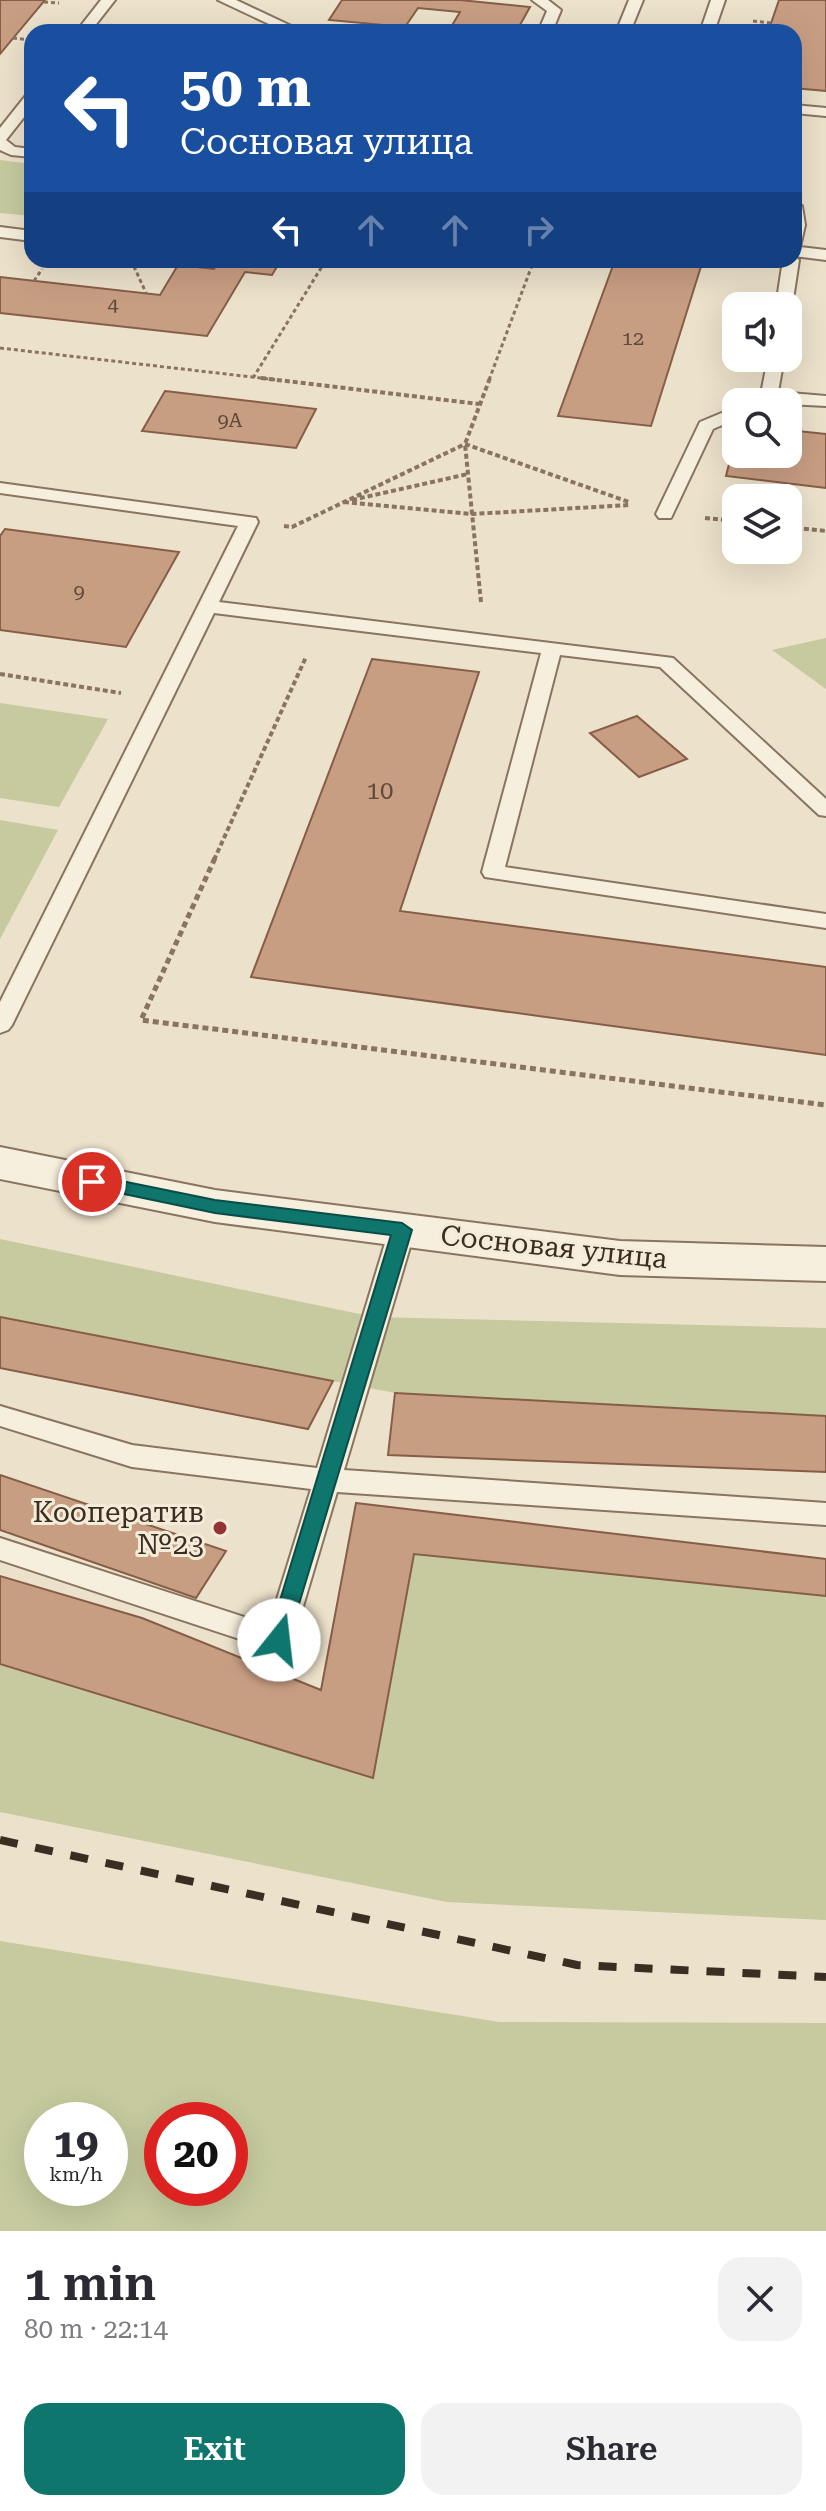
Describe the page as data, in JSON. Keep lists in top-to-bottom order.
{
  "streets": {
    "street": ["Сосновая улица"]
  },
  "places": ["Кооператив №23"],
  "house_numbers": [
    "4",
    "12",
    "9А",
    "9",
    "10"
  ],
  "page": {
    "turn": ["50 m", "Сосновая улица"],
    "speed": "19 km/h",
    "limit": "20",
    "heading": ["1 min", "80 m · 22:14"],
    "buttons": ["Exit", "Share"]
  }
}
